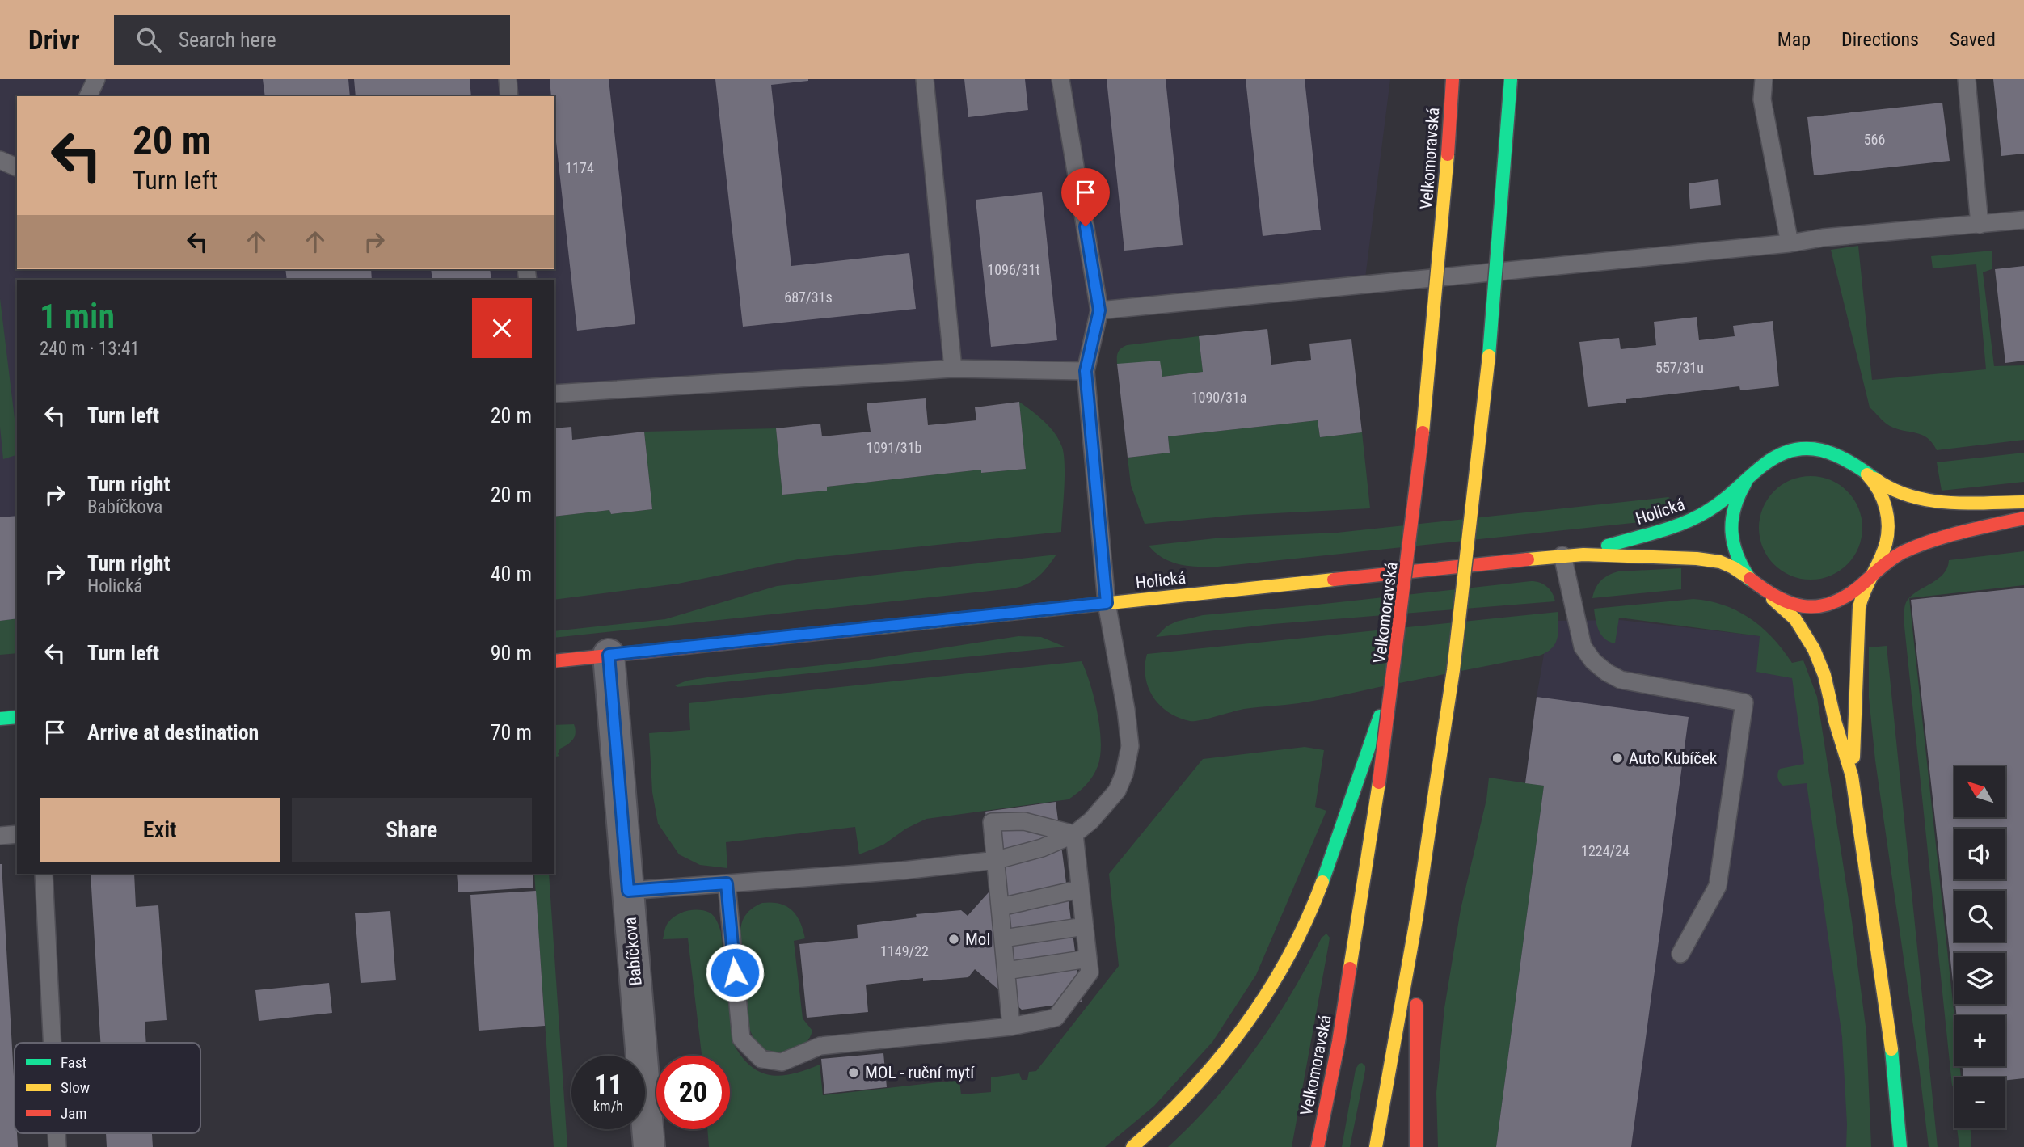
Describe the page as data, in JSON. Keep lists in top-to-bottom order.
{
  "streets": {
    "street": ["Velkomoravská", "Holická", "Babíčkova"]
  },
  "crossings": [
    ["Holická", "Babíčkova"]
  ],
  "places": ["Auto Kubíček", "Mol", "MOL - ruční mytí"],
  "house_numbers": [
    "566",
    "1174",
    "1096/31t",
    "687/31s",
    "557/31u",
    "1090/31a",
    "1091/31b",
    "1224/24",
    "1149/22"
  ],
  "legend": ["Fast", "Slow", "Jam"],
  "north": "top left",
  "page": {
    "header": "Drivr",
    "search": "Search here",
    "nav": ["Map", "Directions", "Saved"],
    "turn": ["20 m", "Turn left"],
    "heading": ["1 min", "240 m · 13:41"],
    "list": [
      {
        "name": "Turn left",
        "value": "20 m"
      },
      {
        "name": "Turn right",
        "note": "Babíčkova",
        "value": "20 m"
      },
      {
        "name": "Turn right",
        "note": "Holická",
        "value": "40 m"
      },
      {
        "name": "Turn left",
        "value": "90 m"
      },
      {
        "name": "Arrive at destination",
        "value": "70 m"
      }
    ],
    "map_buttons": ["+", "−"],
    "buttons": ["Exit", "Share"],
    "speed": "11 km/h",
    "limit": "20"
  }
}
